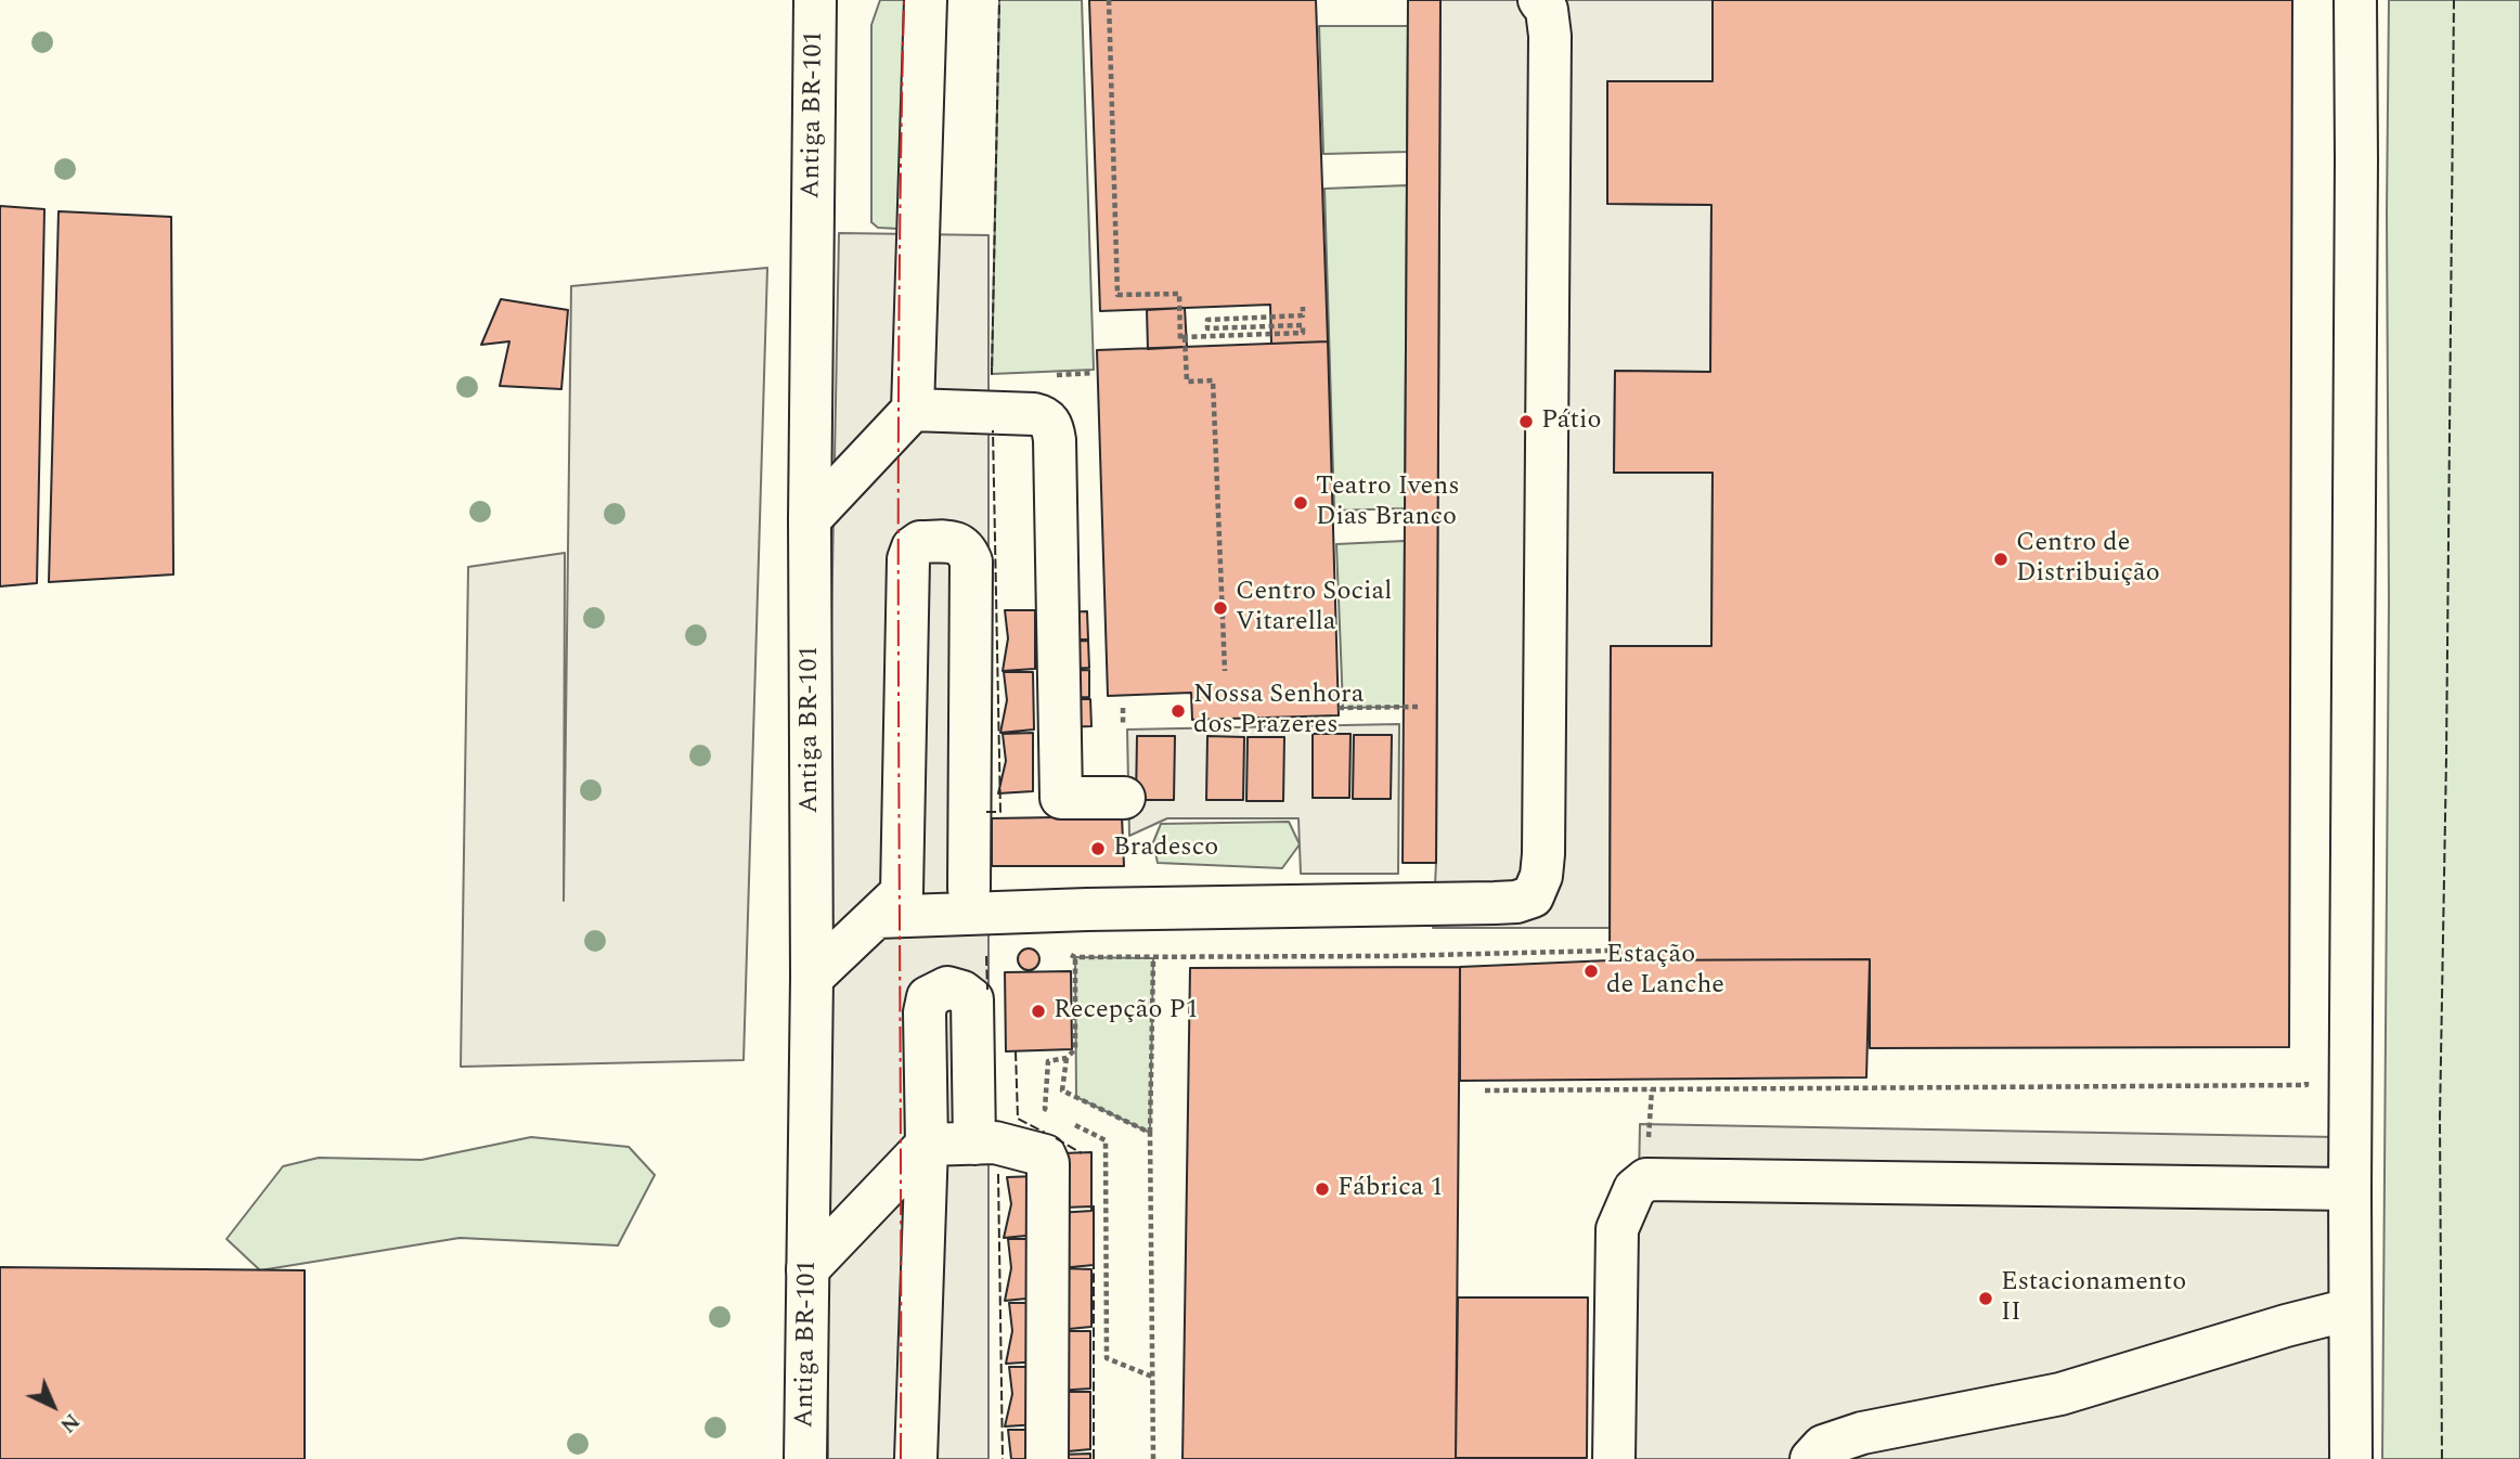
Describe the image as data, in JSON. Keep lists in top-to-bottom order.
{
  "streets": {
    "main road": ["Antiga BR-101"]
  },
  "places": [
    "Pátio",
    "Teatro Ivens Dias Branco",
    "Centro de Distribuição",
    "Centro Social Vitarella",
    "Nossa Senhora dos Prazeres",
    "Bradesco",
    "Estação de Lanche",
    "Recepção P1",
    "Fábrica 1",
    "Estacionamento II"
  ],
  "north": "bottom right"
}
